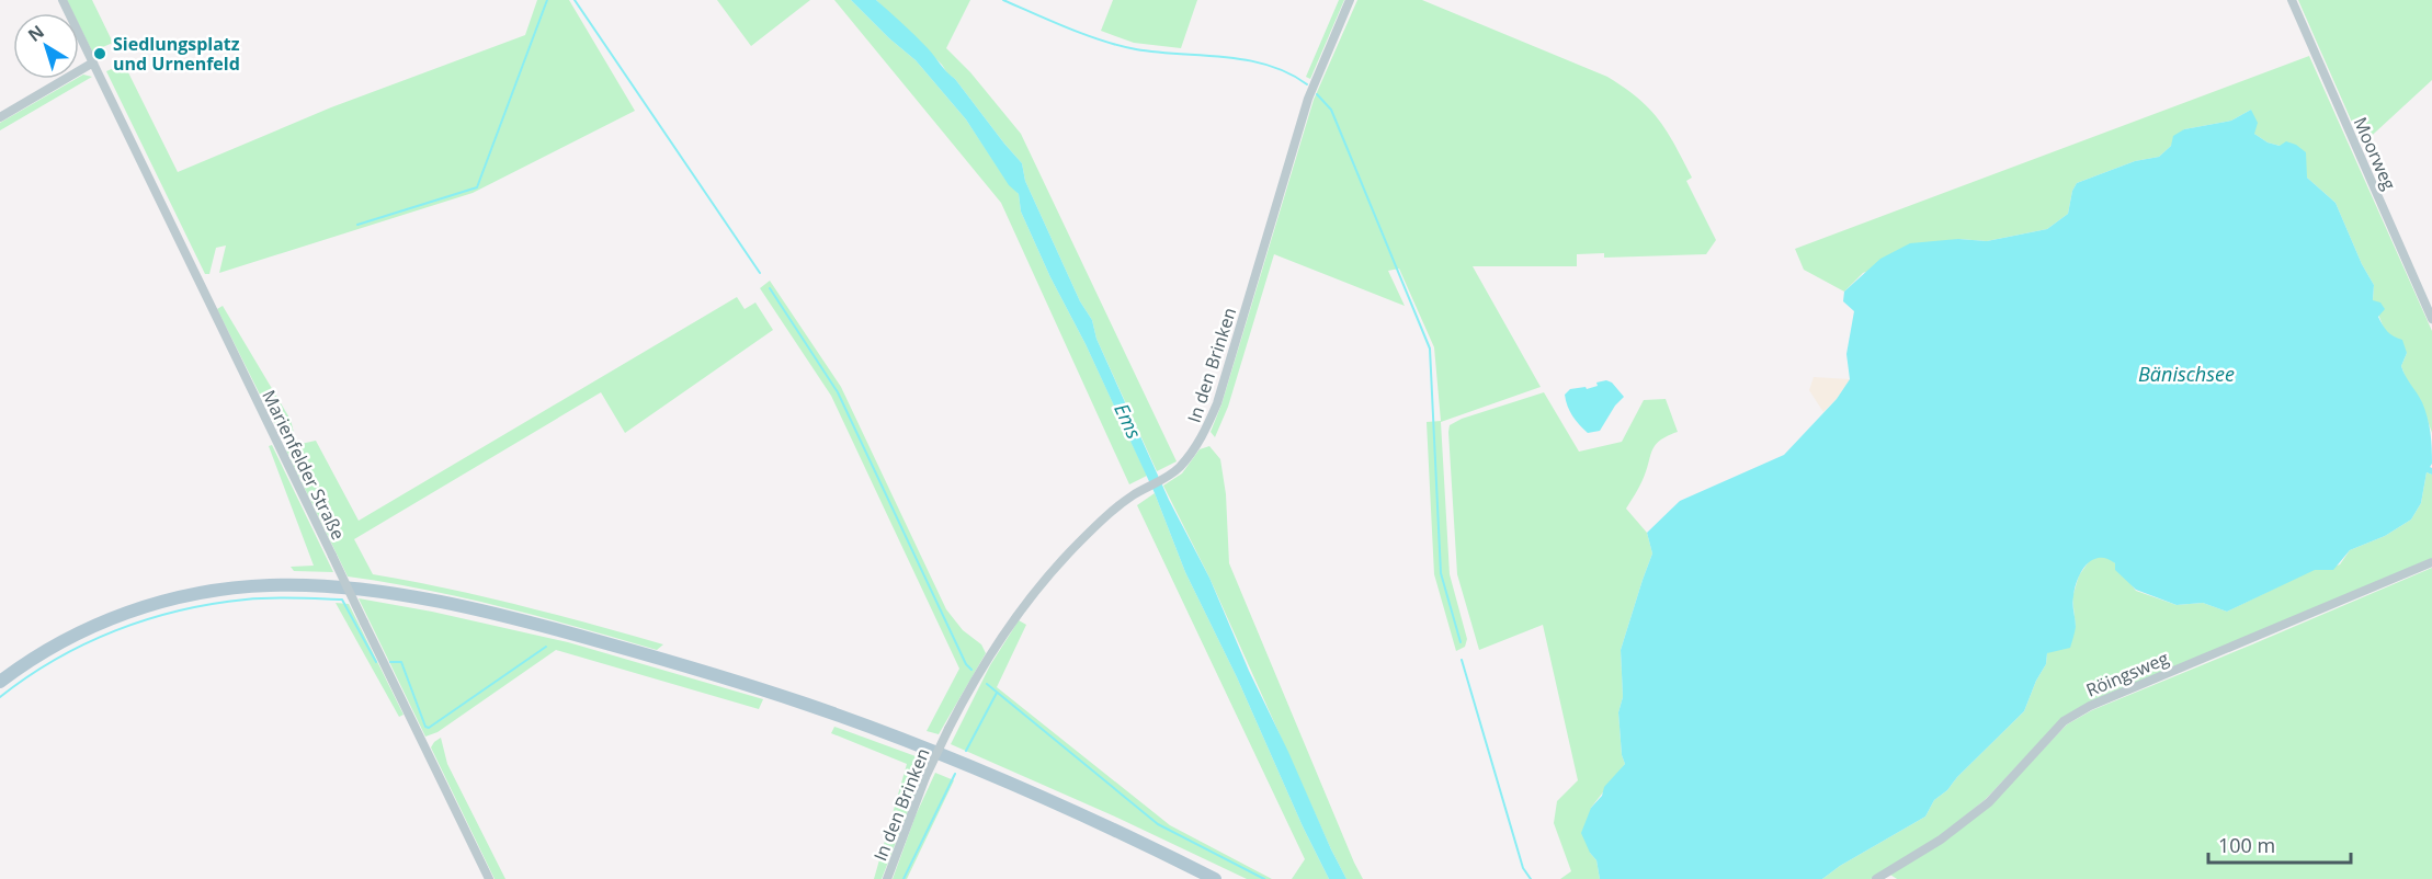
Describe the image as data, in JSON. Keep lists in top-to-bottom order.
{
  "streets": {
    "street": [
      "Moorweg",
      "In den Brinken",
      "Marienfelder Straße",
      "Röingsweg"
    ]
  },
  "water": ["Bänischsee", "Ems"],
  "places": ["Siedlungsplatz und Urnenfeld"],
  "scale_bar": "100 m",
  "north": "top left"
}
